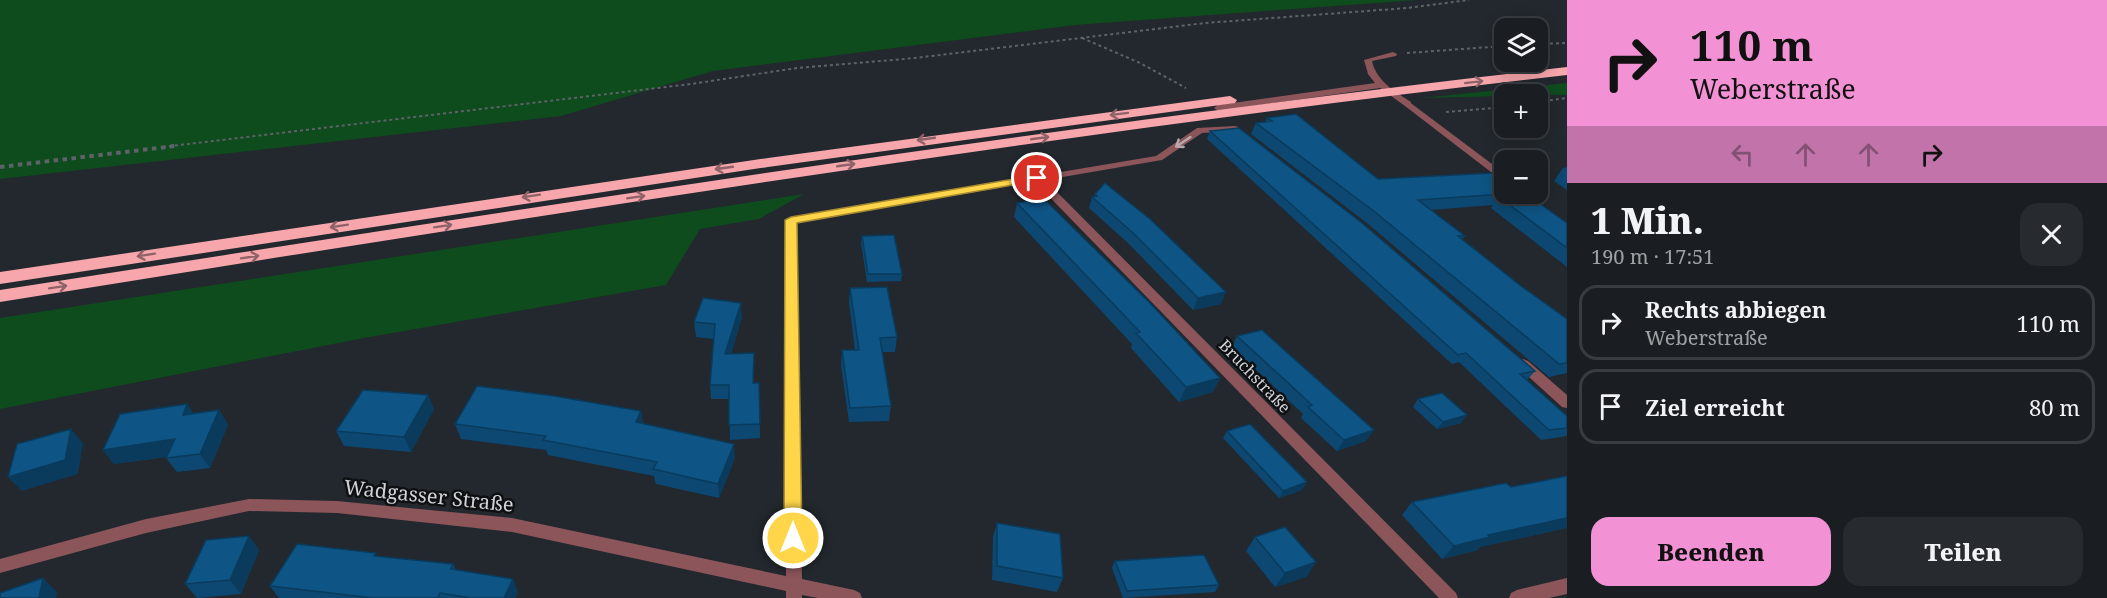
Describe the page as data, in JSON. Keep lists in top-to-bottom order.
{
  "streets": {
    "street": ["Bruchstraße", "Wadgasser Straße"]
  },
  "page": {
    "turn": ["110 m", "Weberstraße"],
    "map_buttons": ["+", "−"],
    "heading": ["1 Min.", "190 m · 17:51"],
    "list": [
      {
        "name": "Rechts abbiegen",
        "note": "Weberstraße",
        "value": "110 m"
      },
      {
        "name": "Ziel erreicht",
        "value": "80 m"
      }
    ],
    "buttons": ["Beenden", "Teilen"]
  }
}
